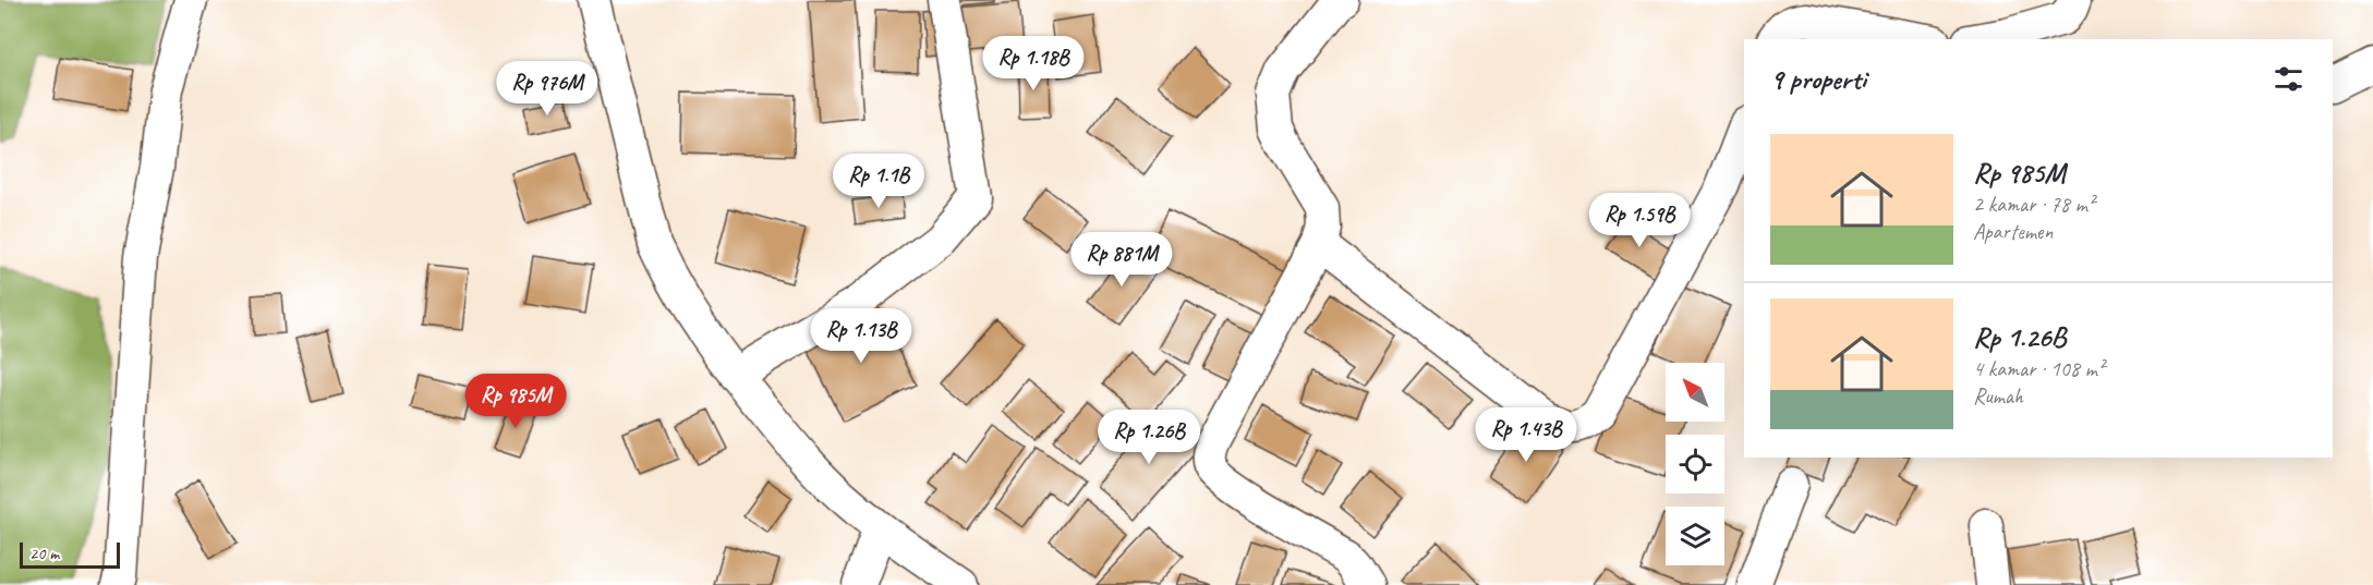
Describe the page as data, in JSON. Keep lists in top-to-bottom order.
{
  "scale_bar": "20 m",
  "north": "top left",
  "page": {
    "price": [
      "Rp 1.18B",
      "Rp 976M",
      "Rp 1.1B",
      "Rp 1.59B",
      "Rp 881M",
      "Rp 1.13B",
      "Rp 985M",
      "Rp 1.43B",
      "Rp 1.26B"
    ],
    "heading": "9 properti",
    "list": [
      {
        "name": "Rp 985M",
        "note": "2 kamar · 78 m² · Apartemen"
      },
      {
        "name": "Rp 1.26B",
        "note": "4 kamar · 108 m² · Rumah"
      }
    ],
    "scale": "20 m"
  }
}
